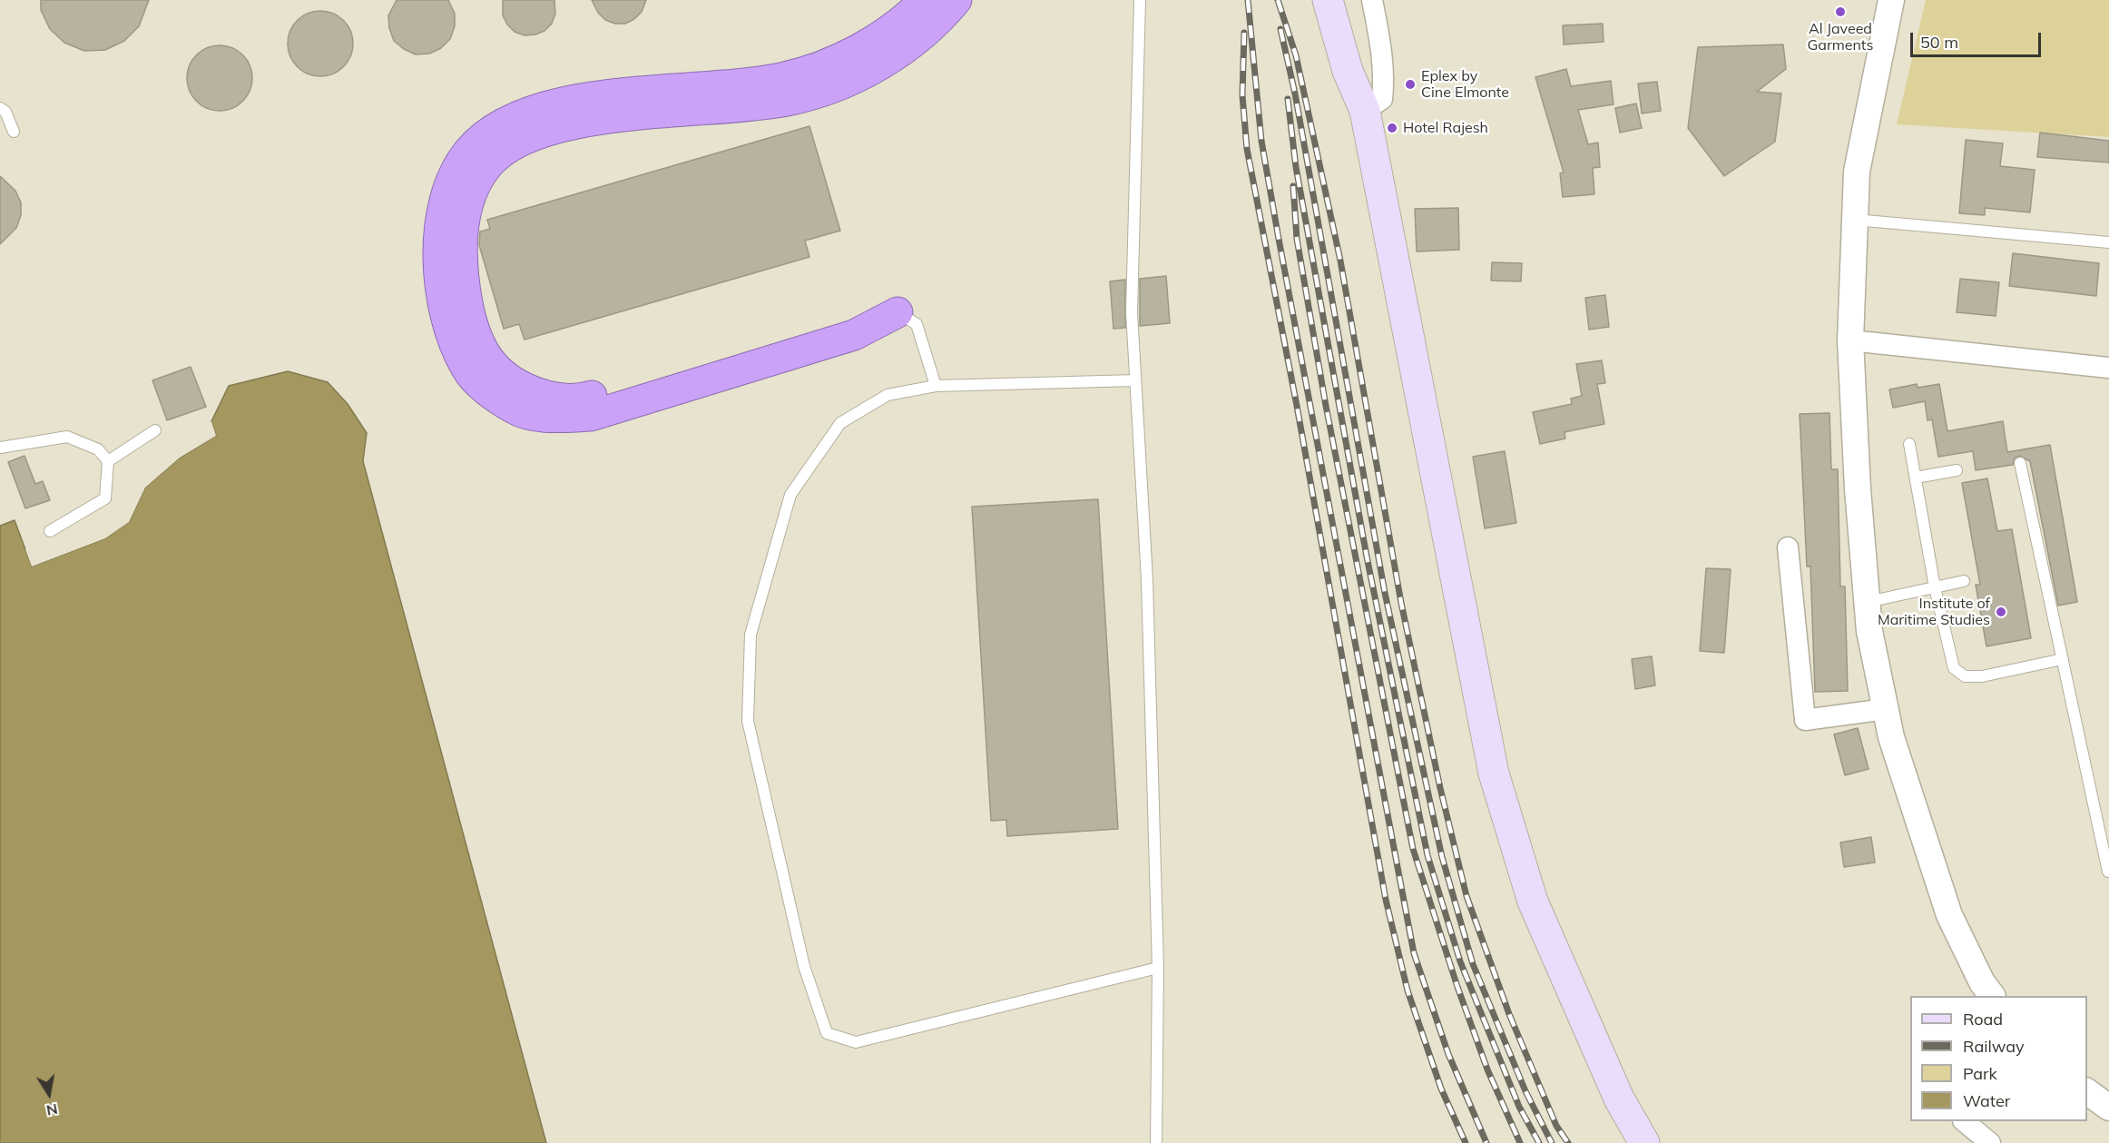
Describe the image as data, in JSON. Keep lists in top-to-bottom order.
{
  "places": [
    "Al Javeed Garments",
    "Eplex by Cine Elmonte",
    "Hotel Rajesh",
    "Institute of Maritime Studies"
  ],
  "legend": [
    "Road",
    "Railway",
    "Park",
    "Water"
  ],
  "scale_bar": "50 m",
  "north": "bottom"
}
